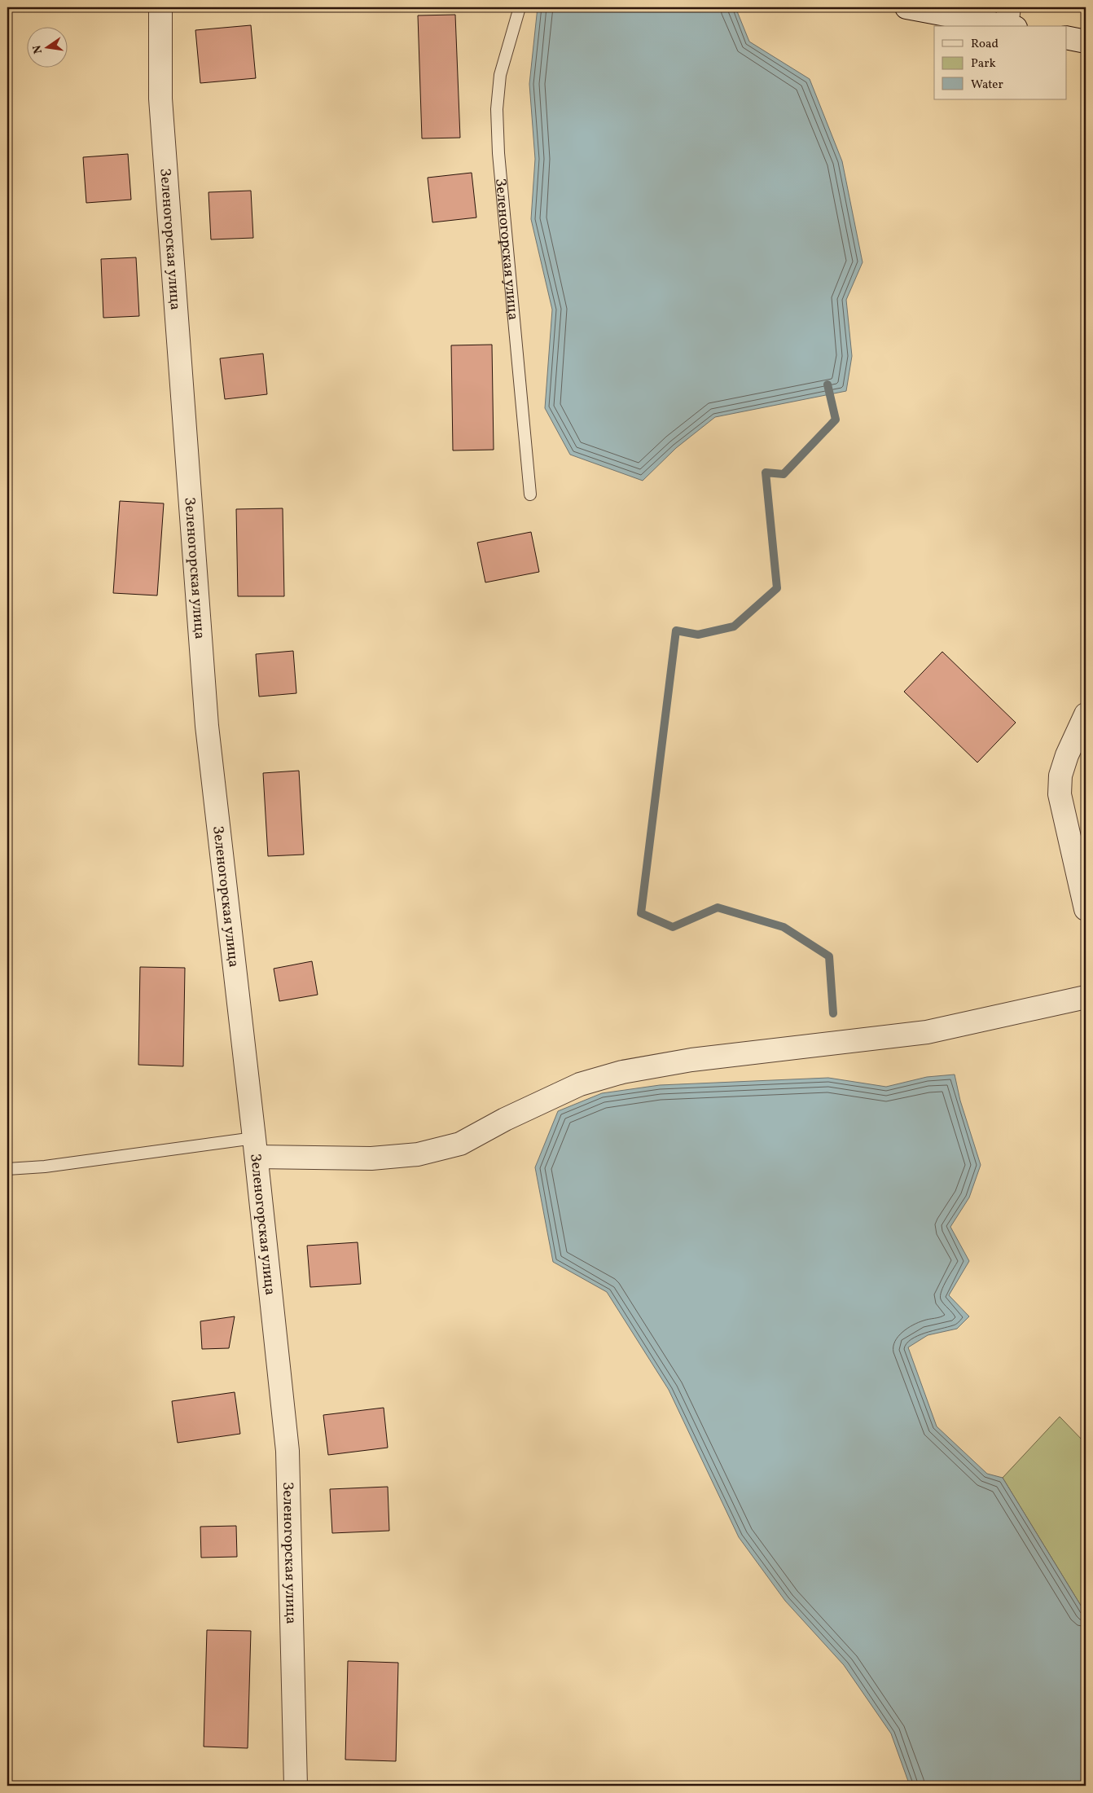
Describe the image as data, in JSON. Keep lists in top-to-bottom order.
{
  "streets": {
    "street": ["Зеленогорская улица"]
  },
  "legend": ["Road", "Park", "Water"],
  "north": "left"
}
